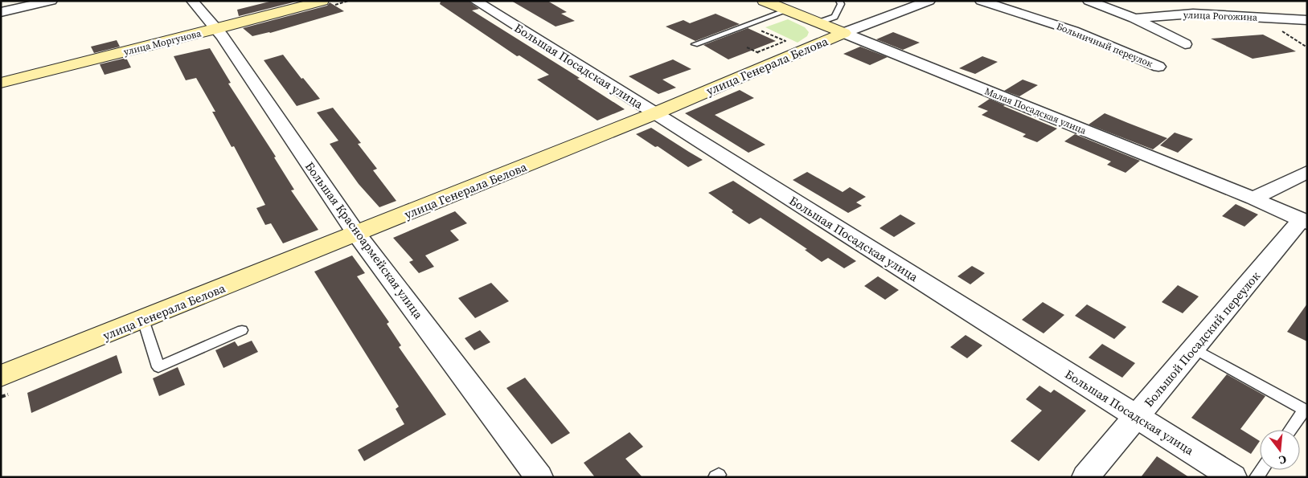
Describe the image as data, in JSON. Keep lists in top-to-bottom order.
{
  "streets": {
    "main road": ["улица Моргунова", "улица Генерала Белова", "Малая Посадская улица"],
    "street": [
      "улица Рогожина",
      "Больничный переулок",
      "Большая Посадская улица",
      "Большая Красноармейская улица",
      "Большой Посадский переулок"
    ]
  },
  "crossings": [
    ["улица Моргунова", "Большая Красноармейская улица"],
    ["Большая Посадская улица", "улица Генерала Белова"],
    ["Большая Посадская улица", "Большой Посадский переулок"],
    ["улица Генерала Белова", "Малая Посадская улица"],
    ["улица Генерала Белова", "Большая Красноармейская улица"],
    ["Малая Посадская улица", "Большой Посадский переулок"]
  ],
  "north": "bottom"
}
